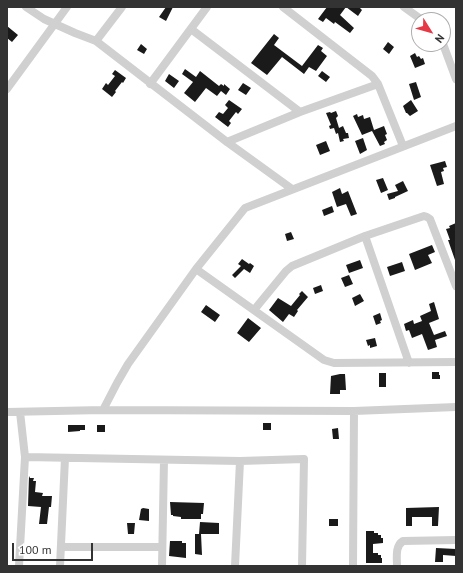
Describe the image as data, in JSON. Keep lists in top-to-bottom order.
{
  "scale_bar": "100 m",
  "north": "bottom right"
}
